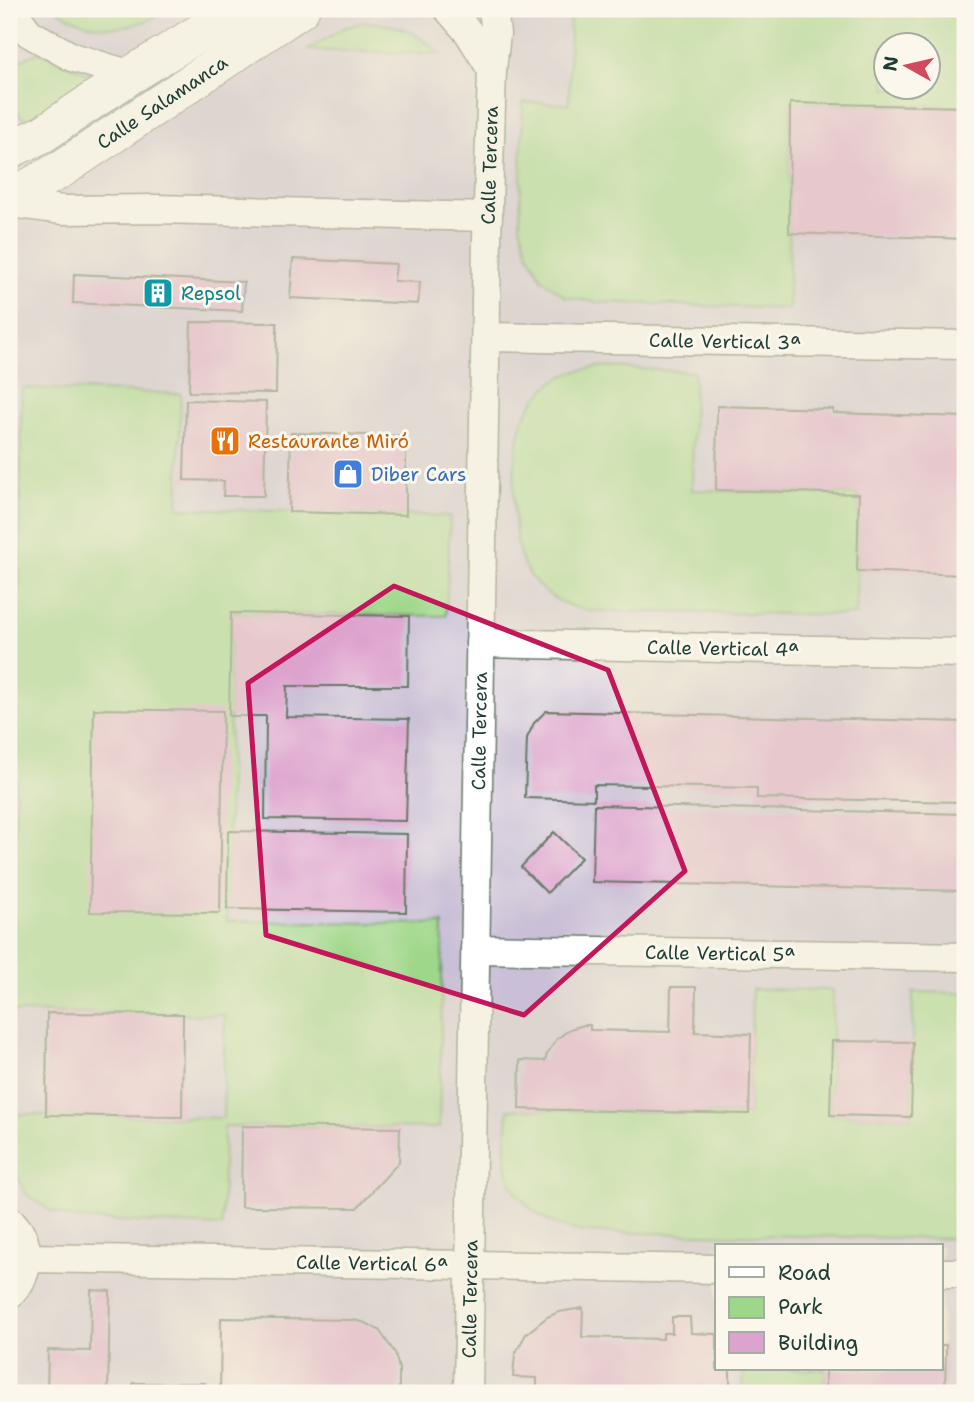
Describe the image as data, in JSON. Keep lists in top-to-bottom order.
{
  "streets": {
    "main road": ["Calle Salamanca"],
    "street": [
      "Calle Tercera",
      "Calle Vertical 3ª",
      "Calle Vertical 4ª",
      "Calle Vertical 5ª",
      "Calle Vertical 6ª"
    ]
  },
  "crossings": [
    ["Calle Tercera", "Calle Vertical 3ª"],
    ["Calle Tercera", "Calle Vertical 4ª"],
    ["Calle Tercera", "Calle Vertical 5ª"],
    ["Calle Tercera", "Calle Vertical 6ª"]
  ],
  "places": {
    "building": ["Repsol"],
    "restaurant": ["Restaurante Miró"],
    "shop": ["Diber Cars"]
  },
  "legend": ["Road", "Park", "Building"],
  "north": "left"
}
